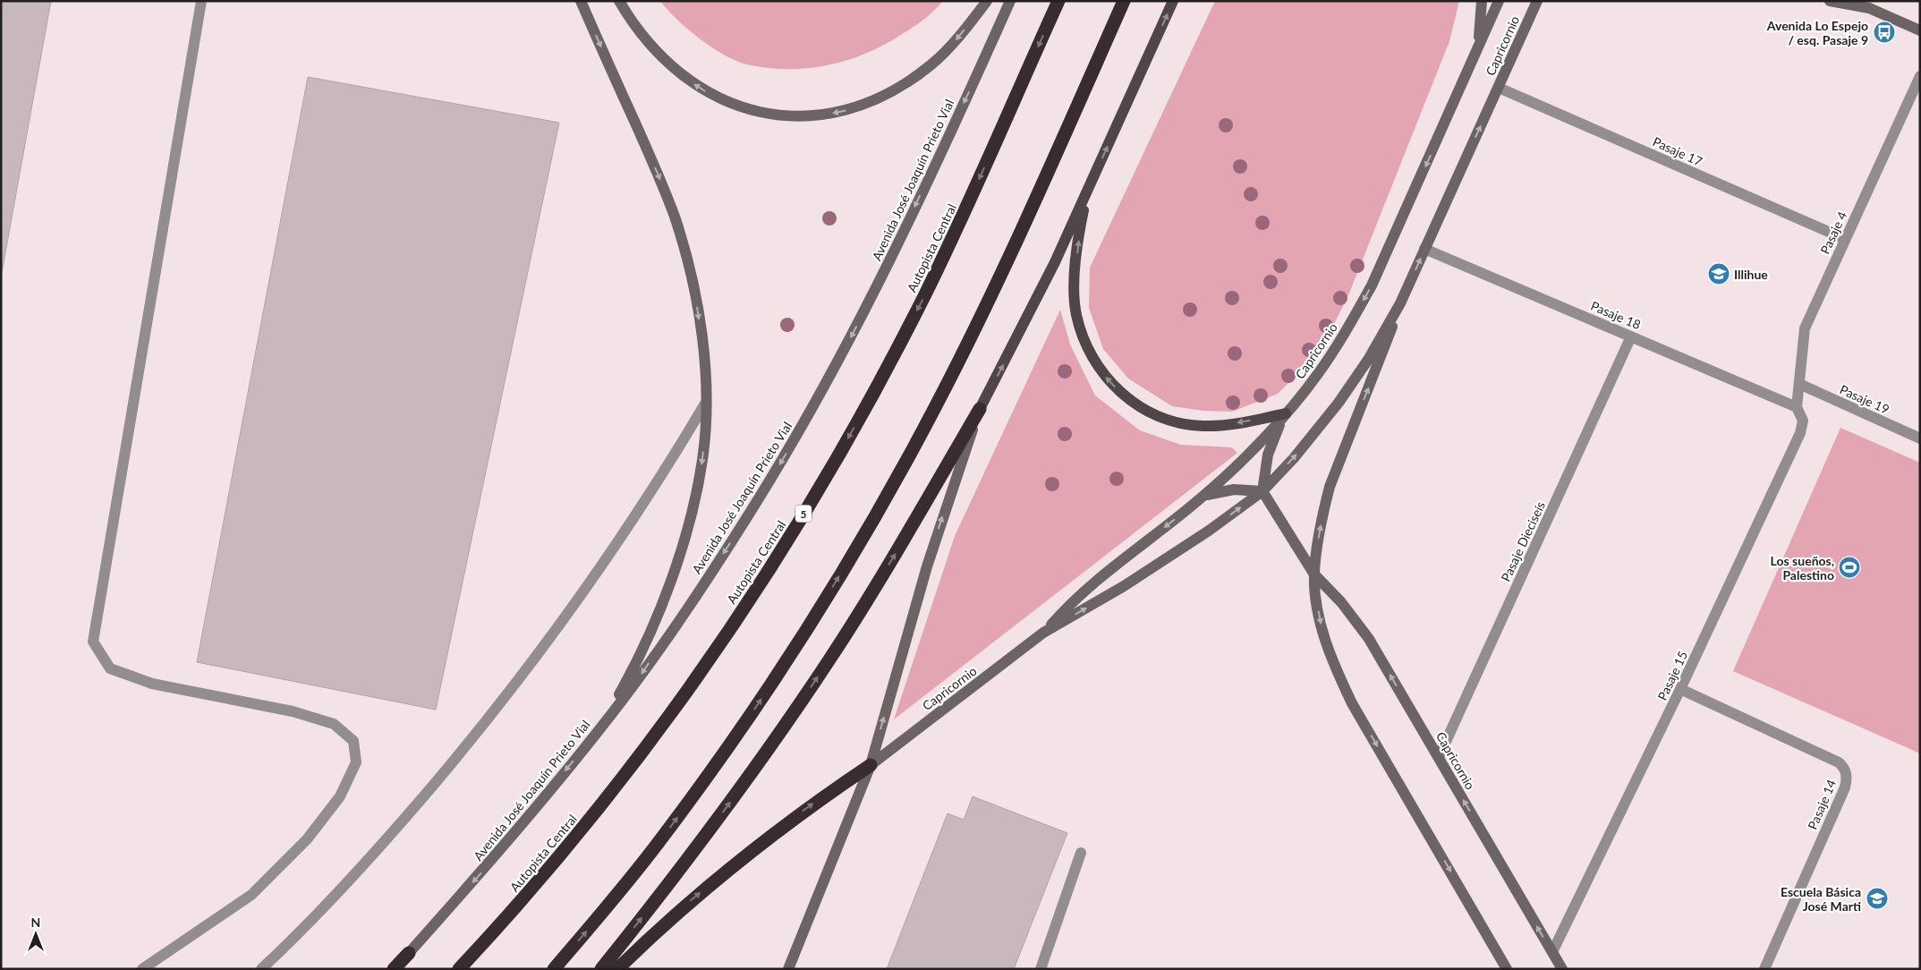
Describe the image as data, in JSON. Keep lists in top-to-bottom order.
{
  "streets": {
    "highway": ["Autopista Central", "5"],
    "main road": ["Capricornio", "Avenida José Joaquín Prieto Vial"],
    "street": [
      "Pasaje 17",
      "Pasaje 4",
      "Pasaje 18",
      "Pasaje 19",
      "Pasaje Dieciseís",
      "Pasaje 15",
      "Pasaje 14"
    ]
  },
  "crossings": [
    ["Capricornio", "Pasaje 17"],
    ["Capricornio", "Pasaje 18"],
    ["Capricornio", "Pasaje Dieciseís"],
    ["Capricornio", "Pasaje 15"],
    ["Pasaje 17", "Pasaje 4"],
    ["Pasaje 4", "Pasaje 18"],
    ["Pasaje 4", "Pasaje 19"],
    ["Pasaje 4", "Pasaje 15"],
    ["Pasaje 18", "Pasaje Dieciseís"],
    ["Pasaje 18", "Pasaje 15"],
    ["Pasaje 15", "Pasaje 14"]
  ],
  "places": {
    "bus stop": ["Avenida Lo Espejo / esq. Pasaje 9"],
    "school or university": ["Illihue", "Escuela Básica José Marti"],
    "sports": ["Los sueños, Palestino"]
  },
  "north": "top"
}
